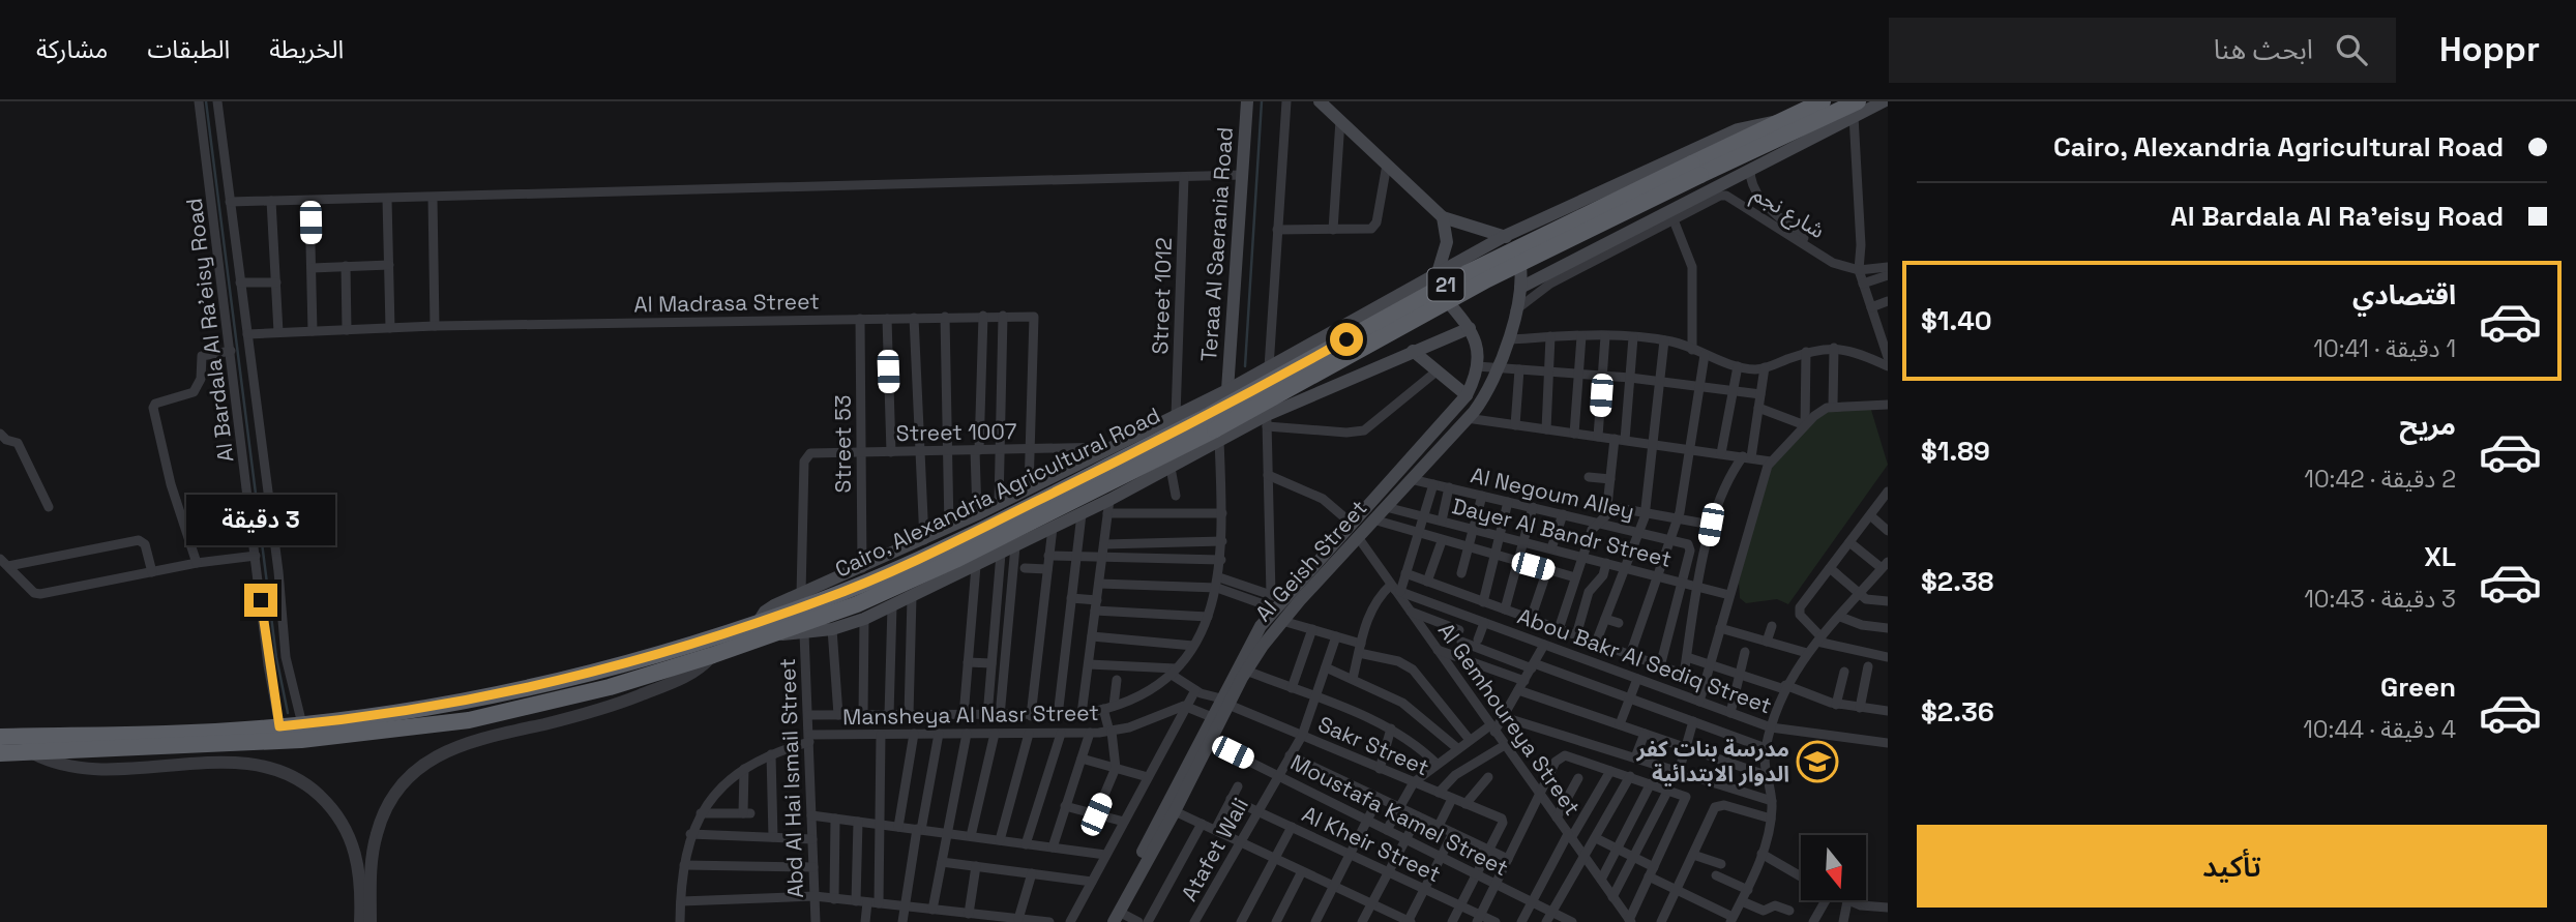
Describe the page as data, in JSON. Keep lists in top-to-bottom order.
{
  "streets": {
    "highway": ["21", "Cairo, Alexandria Agricultural Road"],
    "main road": ["Teraa Al Saerania Road", "Al Geish Street"],
    "street": [
      "شارع نجم",
      "Street 1012",
      "Al Madrasa Street",
      "Al Bardala Al Ra'eisy Road",
      "Street 1007",
      "Street 53",
      "Al Negoum Alley",
      "Dayer Al Bandr Street",
      "Abou Bakr Al Sediq Street",
      "Mansheya Al Nasr Street",
      "Al Gemhoureya Street",
      "Sakr Street",
      "Abd Al Hai Ismail Street",
      "Moustafa Kamel Street",
      "Al Kheir Street",
      "Atafet Wali"
    ]
  },
  "crossings": [
    ["Al Madrasa Street", "Al Bardala Al Ra'eisy Road"],
    ["Al Madrasa Street", "Street 1007"],
    ["Al Madrasa Street", "Street 53"],
    ["Al Bardala Al Ra'eisy Road", "Cairo, Alexandria Agricultural Road"],
    ["Street 1007", "Street 53"],
    ["Cairo, Alexandria Agricultural Road", "Mansheya Al Nasr Street"],
    ["Al Negoum Alley", "Dayer Al Bandr Street"],
    ["Al Negoum Alley", "Al Geish Street"],
    ["Dayer Al Bandr Street", "Al Geish Street"],
    ["Al Geish Street", "Al Gemhoureya Street"],
    ["Al Geish Street", "Sakr Street"],
    ["Al Geish Street", "Moustafa Kamel Street"],
    ["Abou Bakr Al Sediq Street", "Al Gemhoureya Street"],
    ["Mansheya Al Nasr Street", "Sakr Street"],
    ["Mansheya Al Nasr Street", "Abd Al Hai Ismail Street"],
    ["Sakr Street", "Atafet Wali"],
    ["Moustafa Kamel Street", "Atafet Wali"],
    ["Al Kheir Street", "Atafet Wali"]
  ],
  "places": {
    "school or university": ["مدرسة بنات كفر الدوار الابتدائية"]
  },
  "north": "bottom",
  "page": {
    "header": "Hoppr",
    "search": "ابحث هنا",
    "nav": ["الخريطة", "الطبقات", "مشاركة"],
    "banner": ["Cairo, Alexandria Agricultural Road", "Al Bardala Al Ra'eisy Road"],
    "list": [
      {
        "name": "اقتصادي",
        "note": "1 دقيقة · 10:41",
        "value": "$1.40"
      },
      {
        "name": "مريح",
        "note": "2 دقيقة · 10:42",
        "value": "$1.89"
      },
      {
        "name": "XL",
        "note": "3 دقيقة · 10:43",
        "value": "$2.38"
      },
      {
        "name": "Green",
        "note": "4 دقيقة · 10:44",
        "value": "$2.36"
      }
    ],
    "bubble": "3 دقيقة",
    "buttons": "تأكيد"
  }
}
